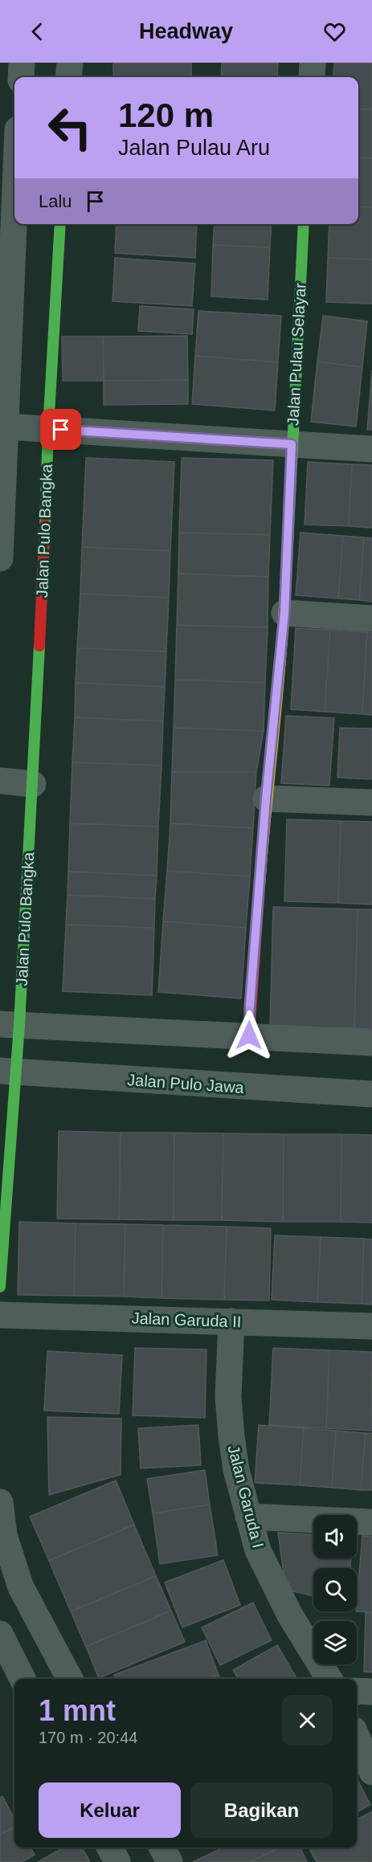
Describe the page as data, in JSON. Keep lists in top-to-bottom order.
{
  "streets": {
    "street": [
      "Jalan Pulau Selayar",
      "Jalan Pulo Bangka",
      "Jalan Pulo Jawa",
      "Jalan Garuda II",
      "Jalan Garuda I"
    ]
  },
  "crossings": [
    ["Jalan Pulo Bangka", "Jalan Pulo Jawa"],
    ["Jalan Garuda II", "Jalan Garuda I"]
  ],
  "page": {
    "header": "Headway",
    "turn": ["120 m", "Jalan Pulau Aru"],
    "then": "Lalu",
    "heading": ["1 mnt", "170 m · 20:44"],
    "buttons": ["Keluar", "Bagikan"]
  }
}
